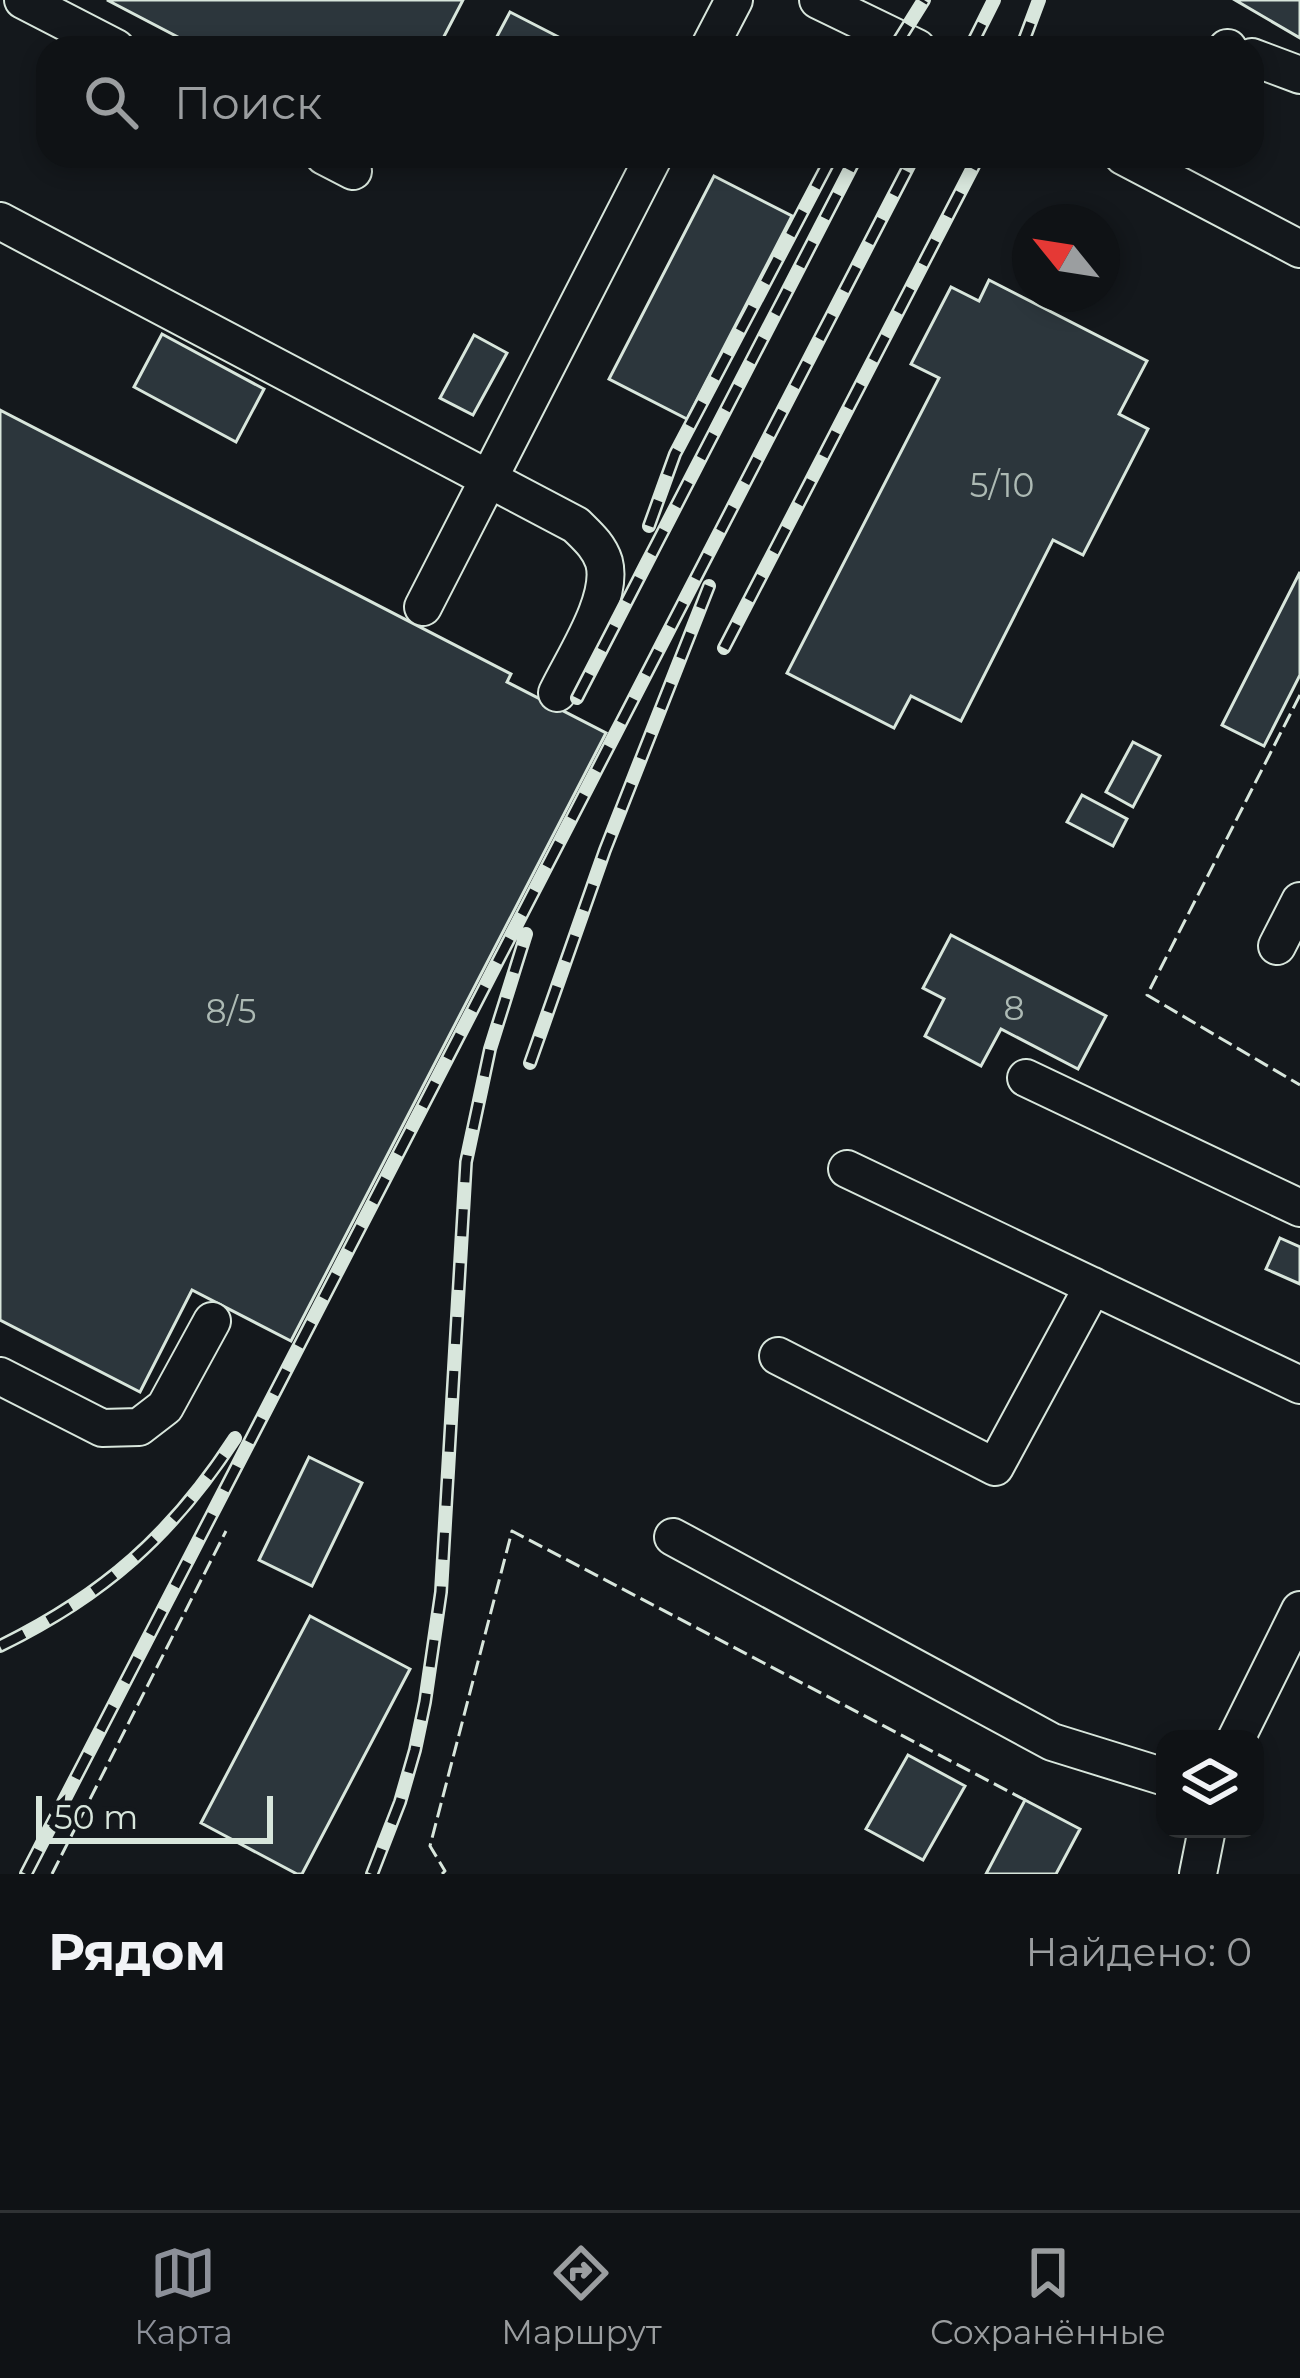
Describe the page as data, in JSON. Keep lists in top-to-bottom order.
{
  "house_numbers": ["5/10", "8", "8/5"],
  "scale_bar": "50 m",
  "north": "top left",
  "page": {
    "search": "Поиск",
    "scale": "50 m",
    "heading": ["Рядом", "Найдено: 0"],
    "nav": ["Карта", "Маршрут", "Сохранённые"]
  }
}
